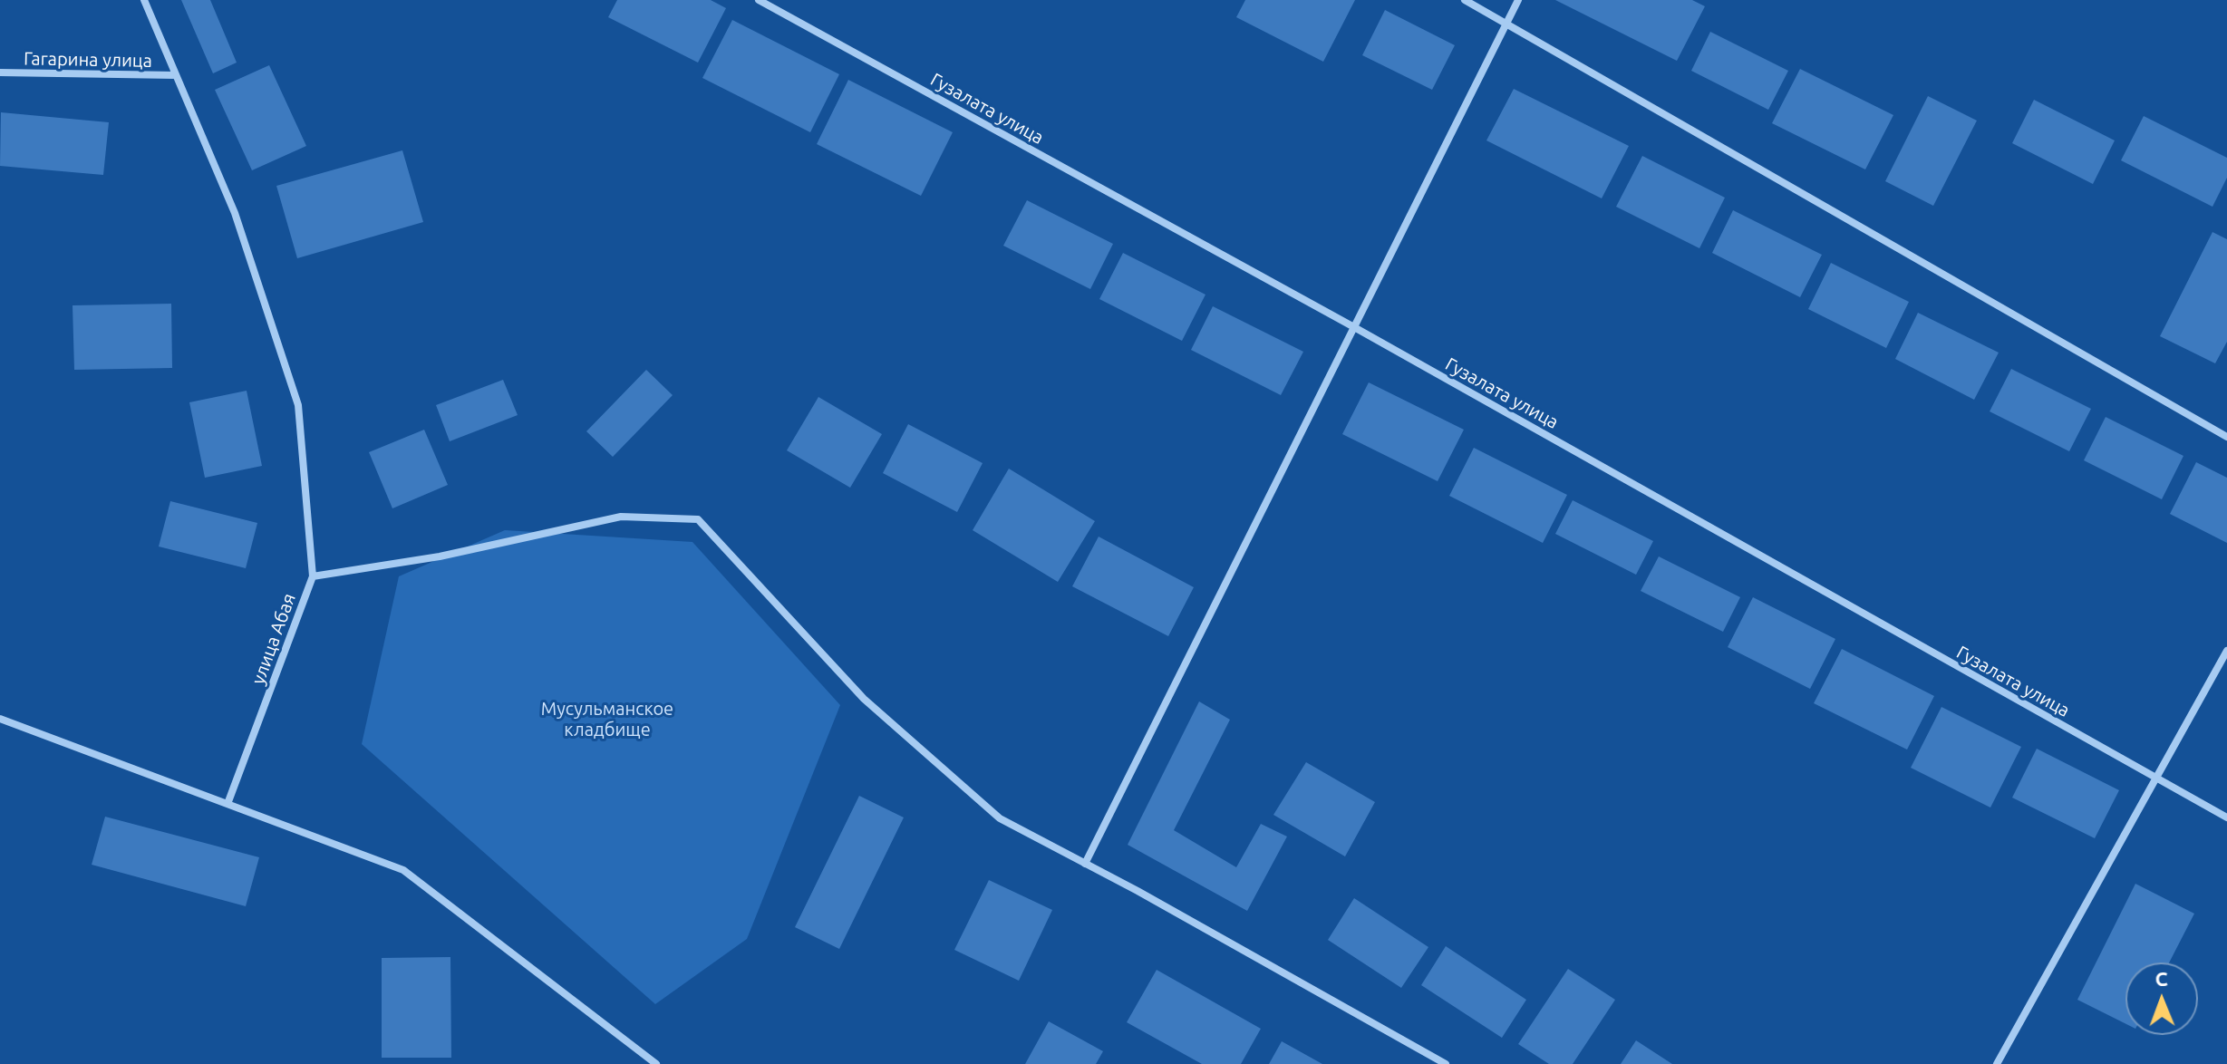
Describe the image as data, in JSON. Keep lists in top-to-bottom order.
{
  "streets": {
    "street": ["Гагарина улица", "Гузалата улица", "улица Абая"]
  },
  "crossings": [
    ["Гагарина улица", "улица Абая"]
  ],
  "parks": ["Мусульманское кладбище"],
  "north": "top"
}
